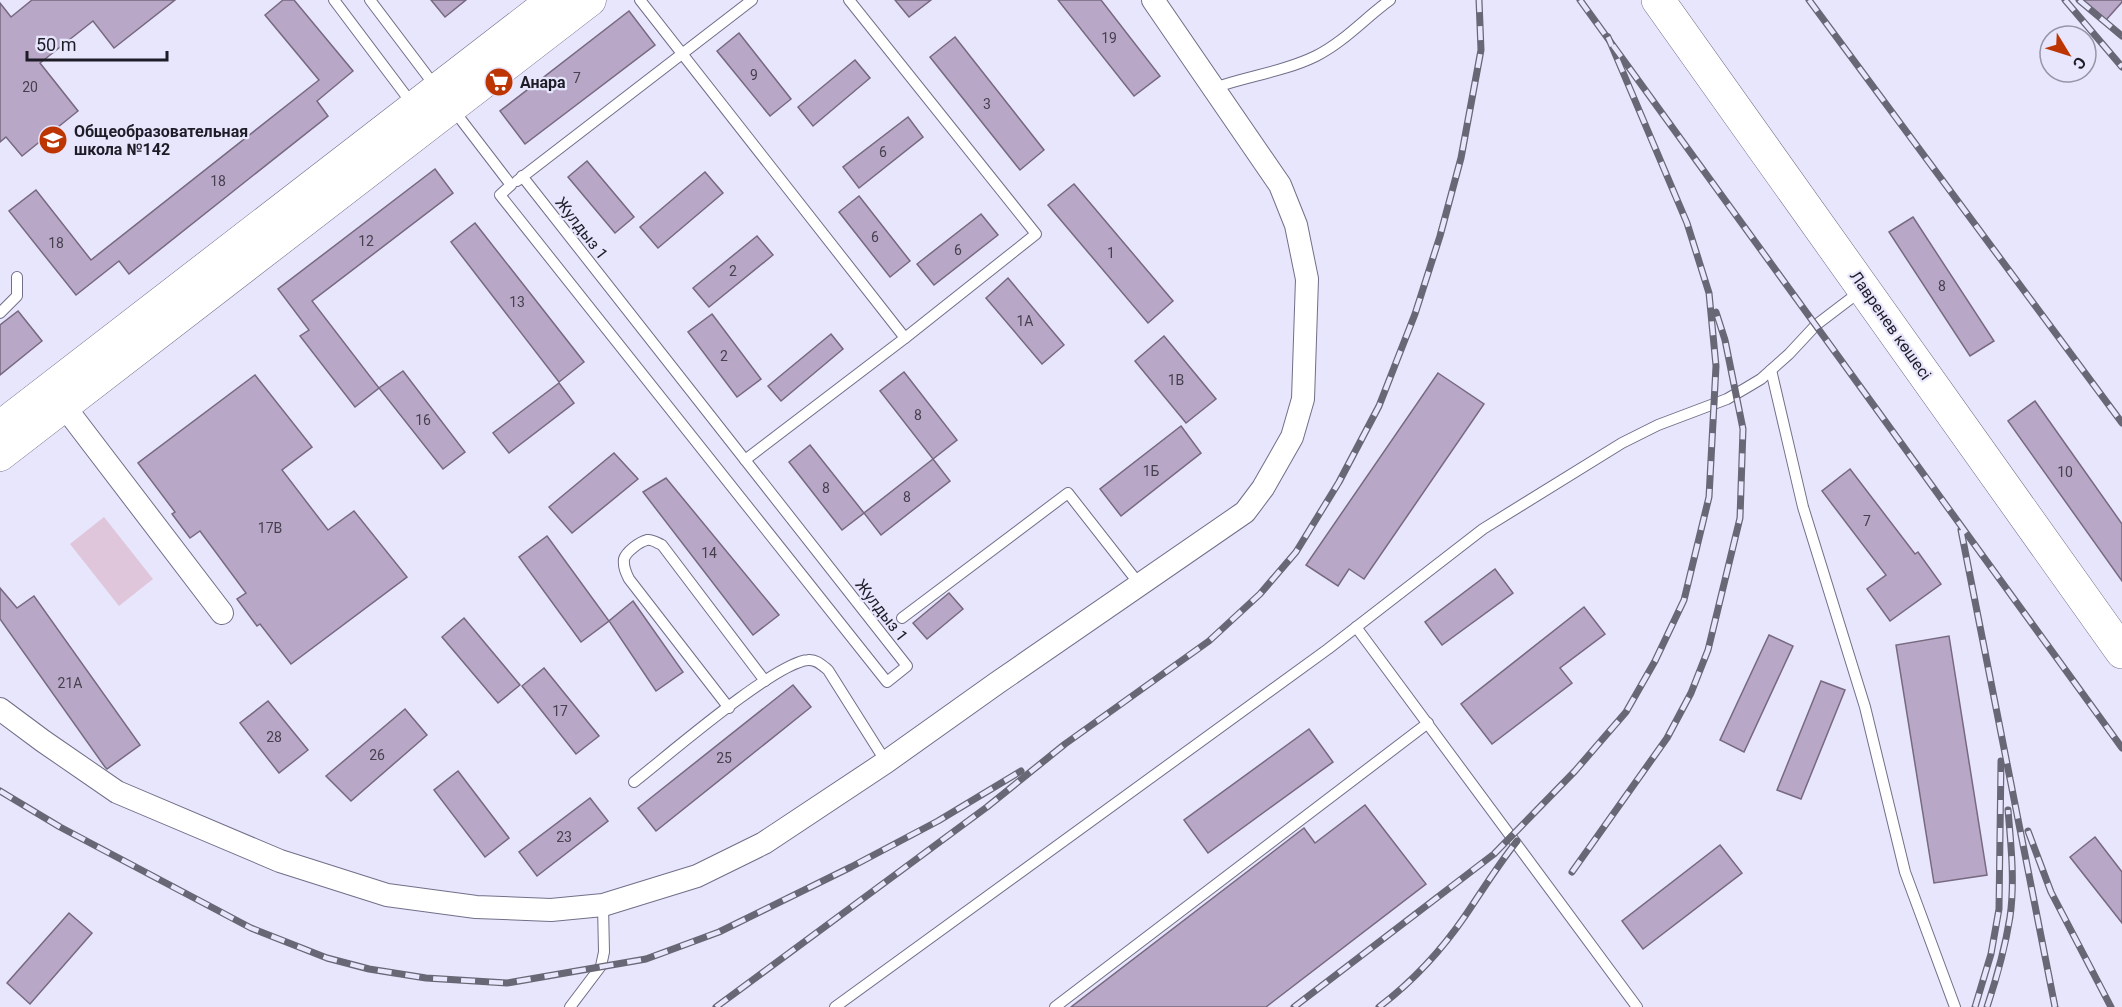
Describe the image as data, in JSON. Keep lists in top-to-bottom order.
{
  "streets": {
    "main road": ["Лавренев көшесі"],
    "lane": ["Жулдыз 1"]
  },
  "places": {
    "supermarket": ["Анара"],
    "school or university": ["Общеобразовательная школа №142"]
  },
  "house_numbers": [
    "19",
    "9",
    "7",
    "20",
    "3",
    "6",
    "18",
    "6",
    "12",
    "18",
    "6",
    "1",
    "2",
    "8",
    "13",
    "1А",
    "2",
    "1В",
    "8",
    "16",
    "1Б",
    "10",
    "8",
    "8",
    "7",
    "17В",
    "14",
    "21А",
    "17",
    "28",
    "26",
    "25",
    "23"
  ],
  "scale_bar": "50 m",
  "north": "bottom right"
}
